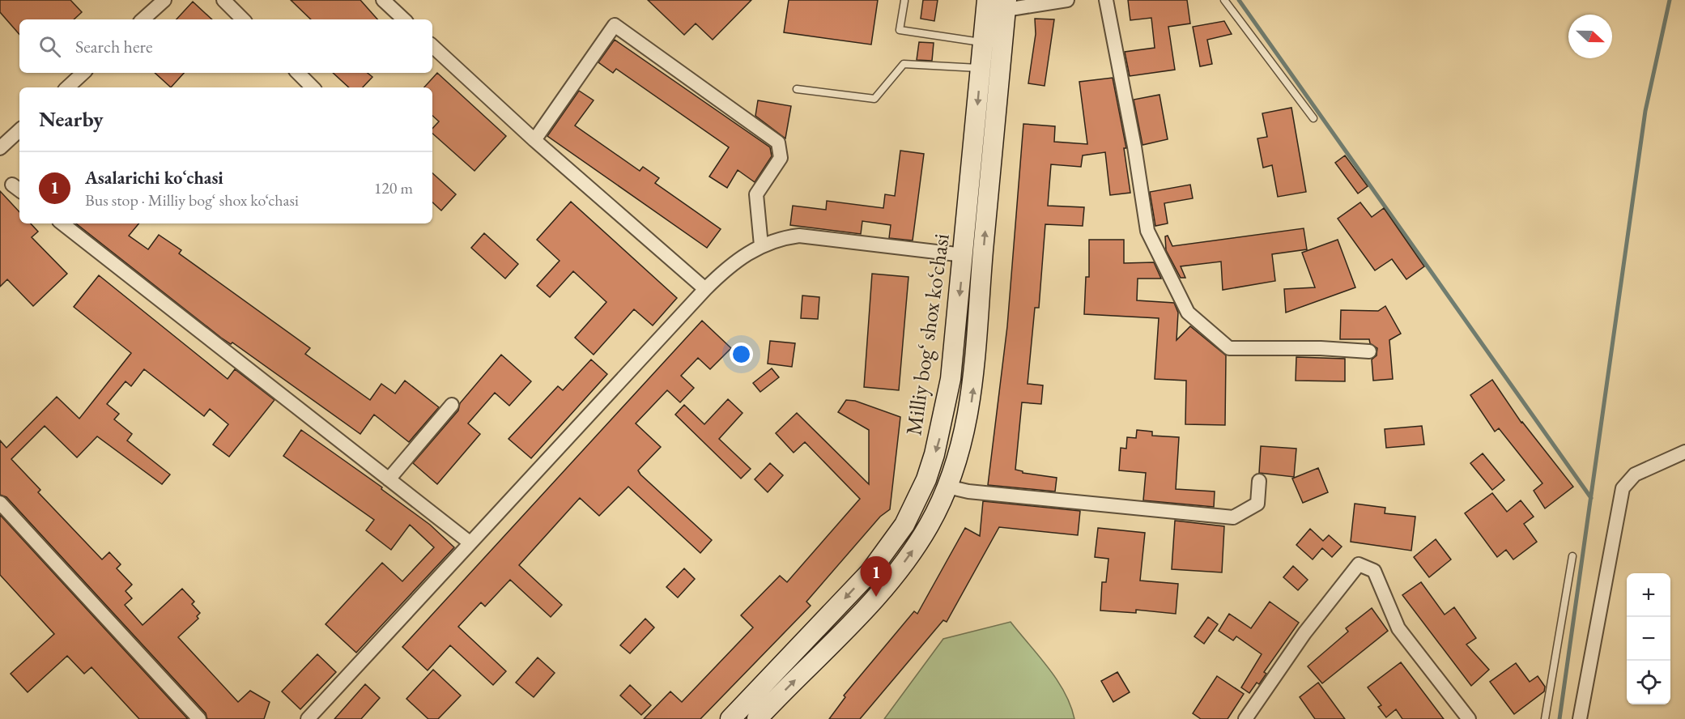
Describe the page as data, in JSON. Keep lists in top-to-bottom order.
{
  "streets": {
    "main road": ["Milliy bog‘ shox ko‘chasi"]
  },
  "north": "right",
  "page": {
    "search": "Search here",
    "heading": "Nearby",
    "list": [
      {
        "mark": "1",
        "name": "Asalarichi koʻchasi",
        "note": "Bus stop · Milliy bog‘ shox ko‘chasi",
        "value": "120 m"
      }
    ],
    "pins": "1",
    "map_buttons": ["+", "−"]
  }
}
